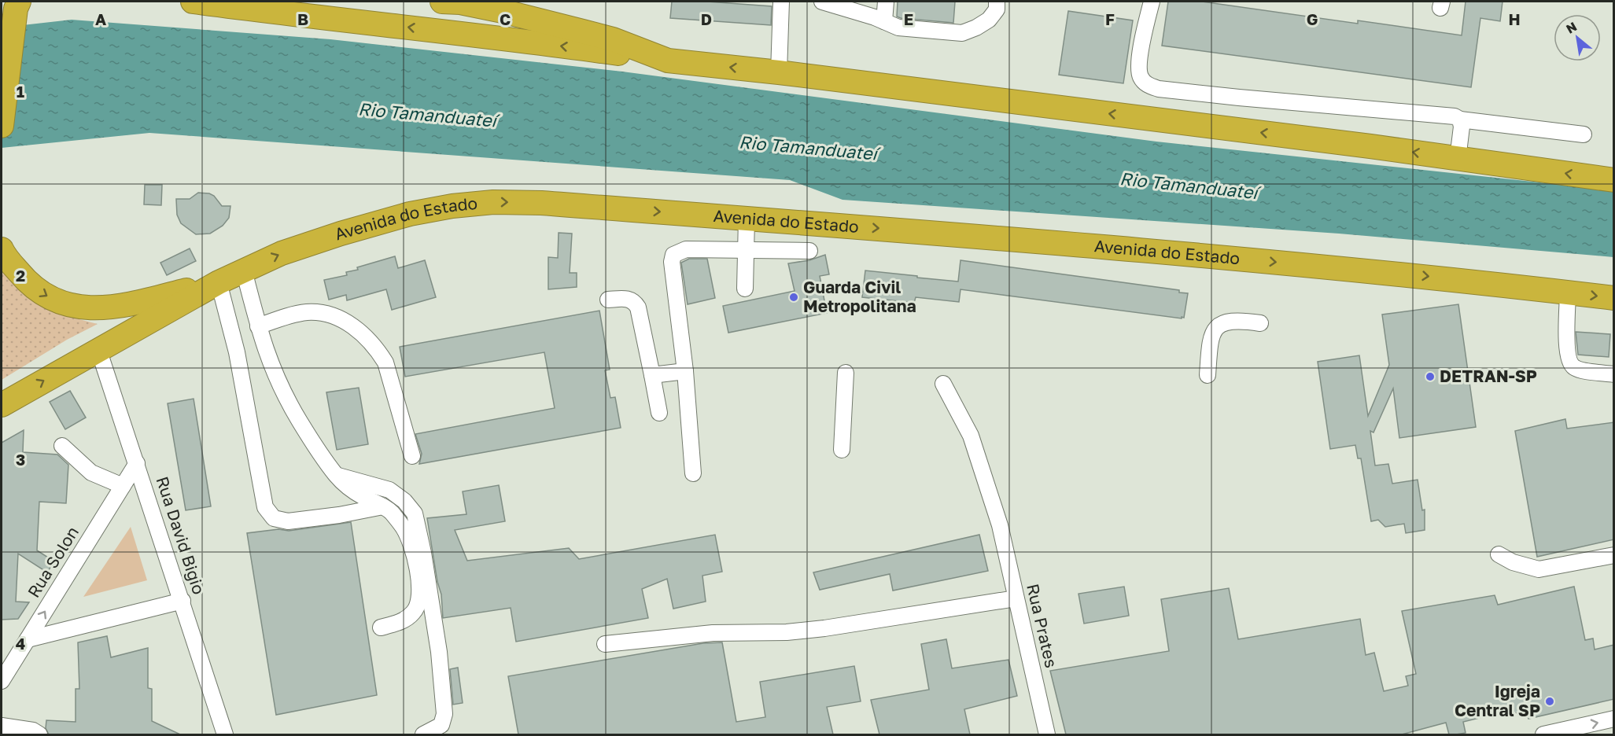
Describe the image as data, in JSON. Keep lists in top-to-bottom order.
{
  "streets": {
    "highway": ["Avenida do Estado"],
    "street": ["Rua David Bigio", "Rua Solon", "Rua Prates"]
  },
  "crossings": [
    ["Avenida do Estado", "Rua David Bigio"],
    ["Rua David Bigio", "Rua Solon"]
  ],
  "one_way": ["Rua Solon"],
  "water": ["Rio Tamanduateí"],
  "places": ["Guarda Civil Metropolitana", "DETRAN-SP", "Igreja Central SP"],
  "north": "top left",
  "grid": {
    "columns": [
      "A",
      "B",
      "C",
      "D",
      "E",
      "F",
      "G",
      "H"
    ],
    "rows": [
      "1",
      "2",
      "3",
      "4"
    ]
  }
}
